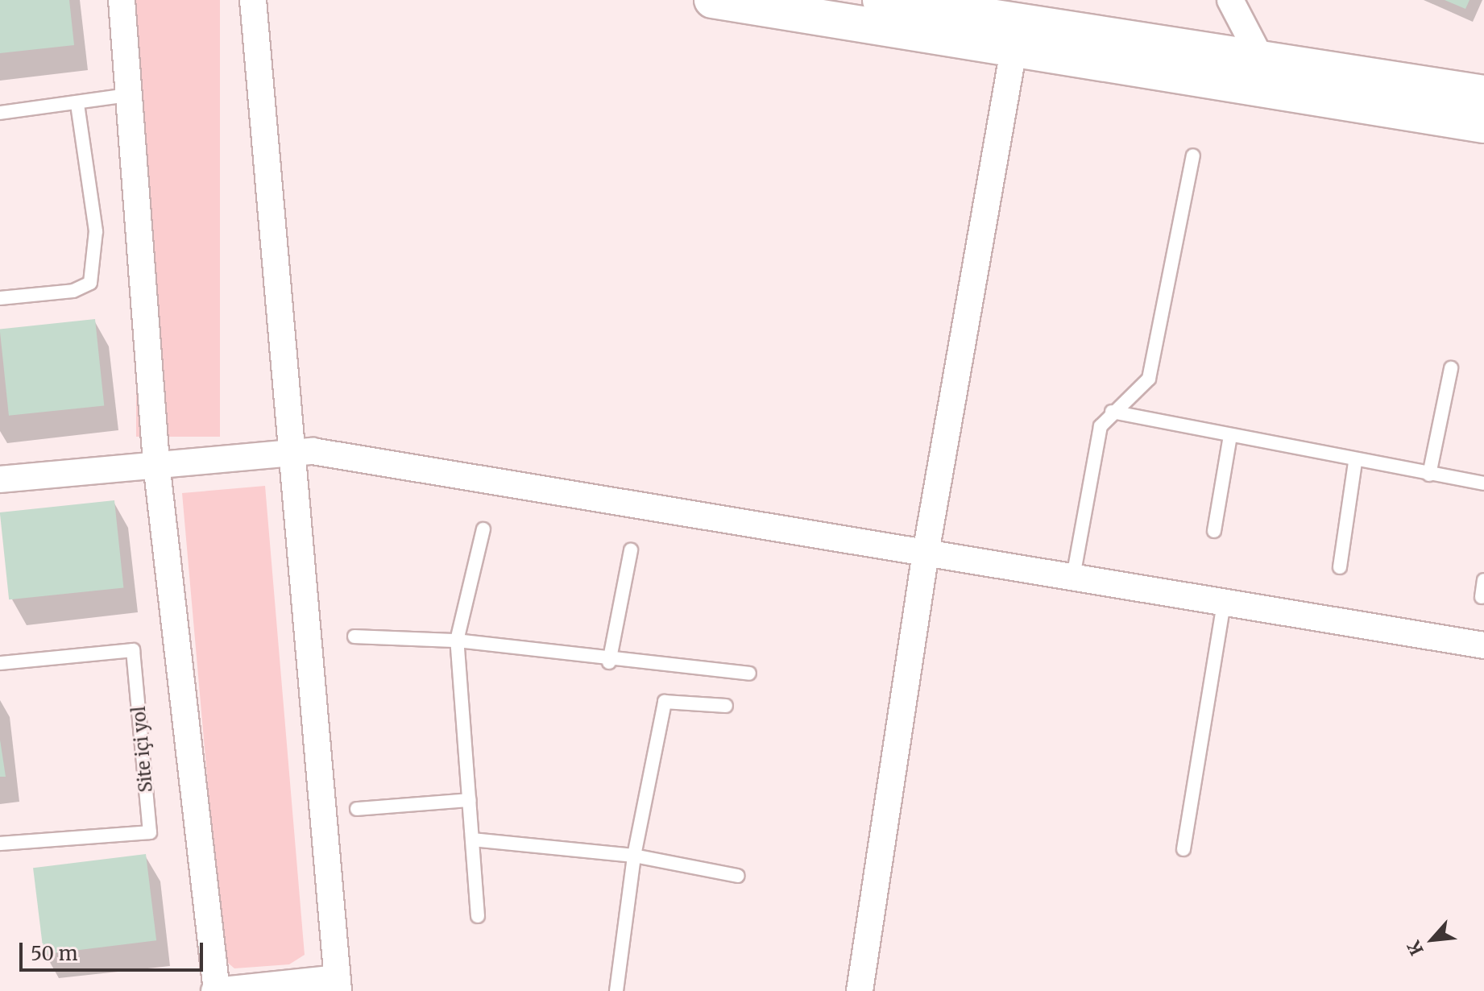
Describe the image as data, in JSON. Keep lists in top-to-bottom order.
{
  "streets": {
    "lane": ["Site içi yol"]
  },
  "scale_bar": "50 m",
  "north": "bottom left"
}
